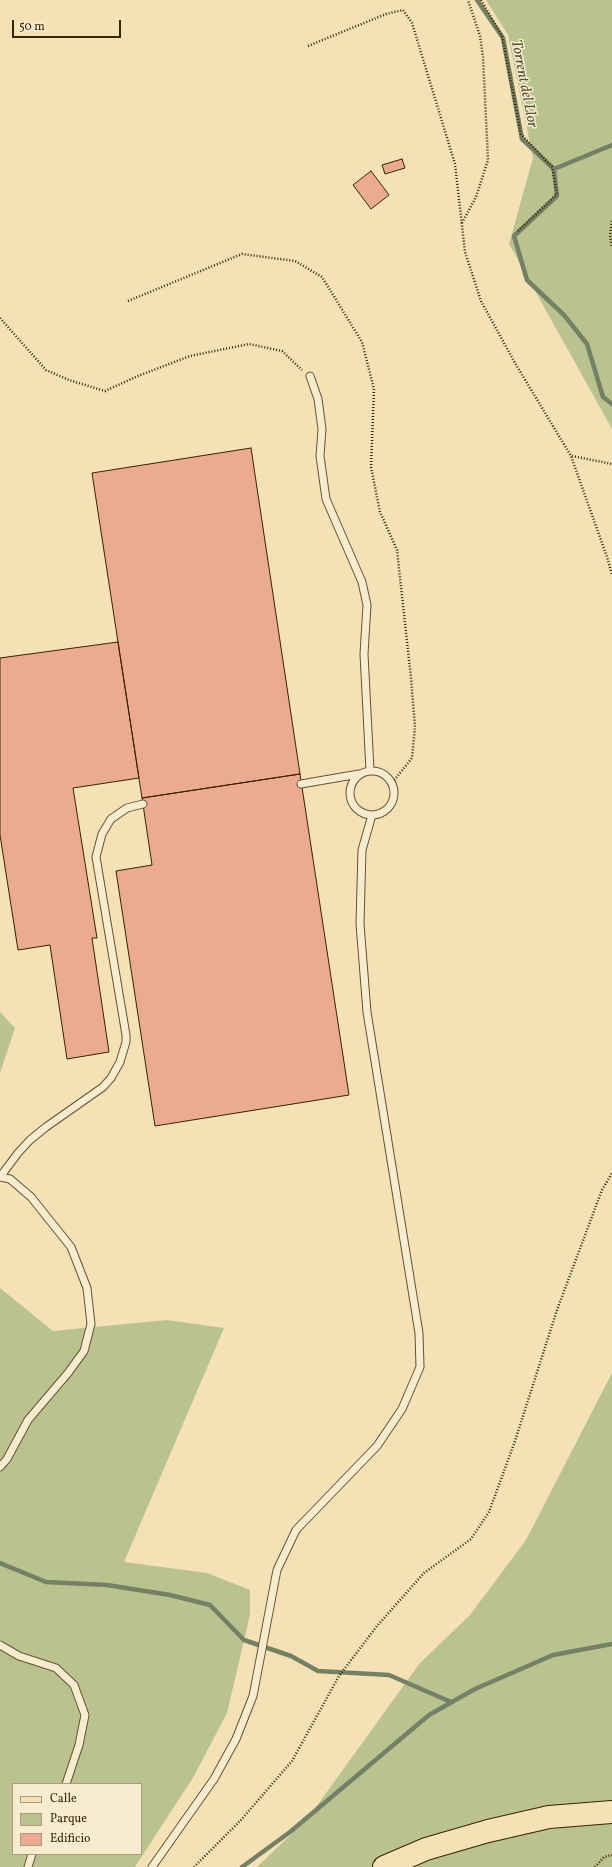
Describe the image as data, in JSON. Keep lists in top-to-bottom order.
{
  "water": ["Torrent del Llor"],
  "legend": ["Calle", "Parque", "Edificio"],
  "scale_bar": "50 m"
}
